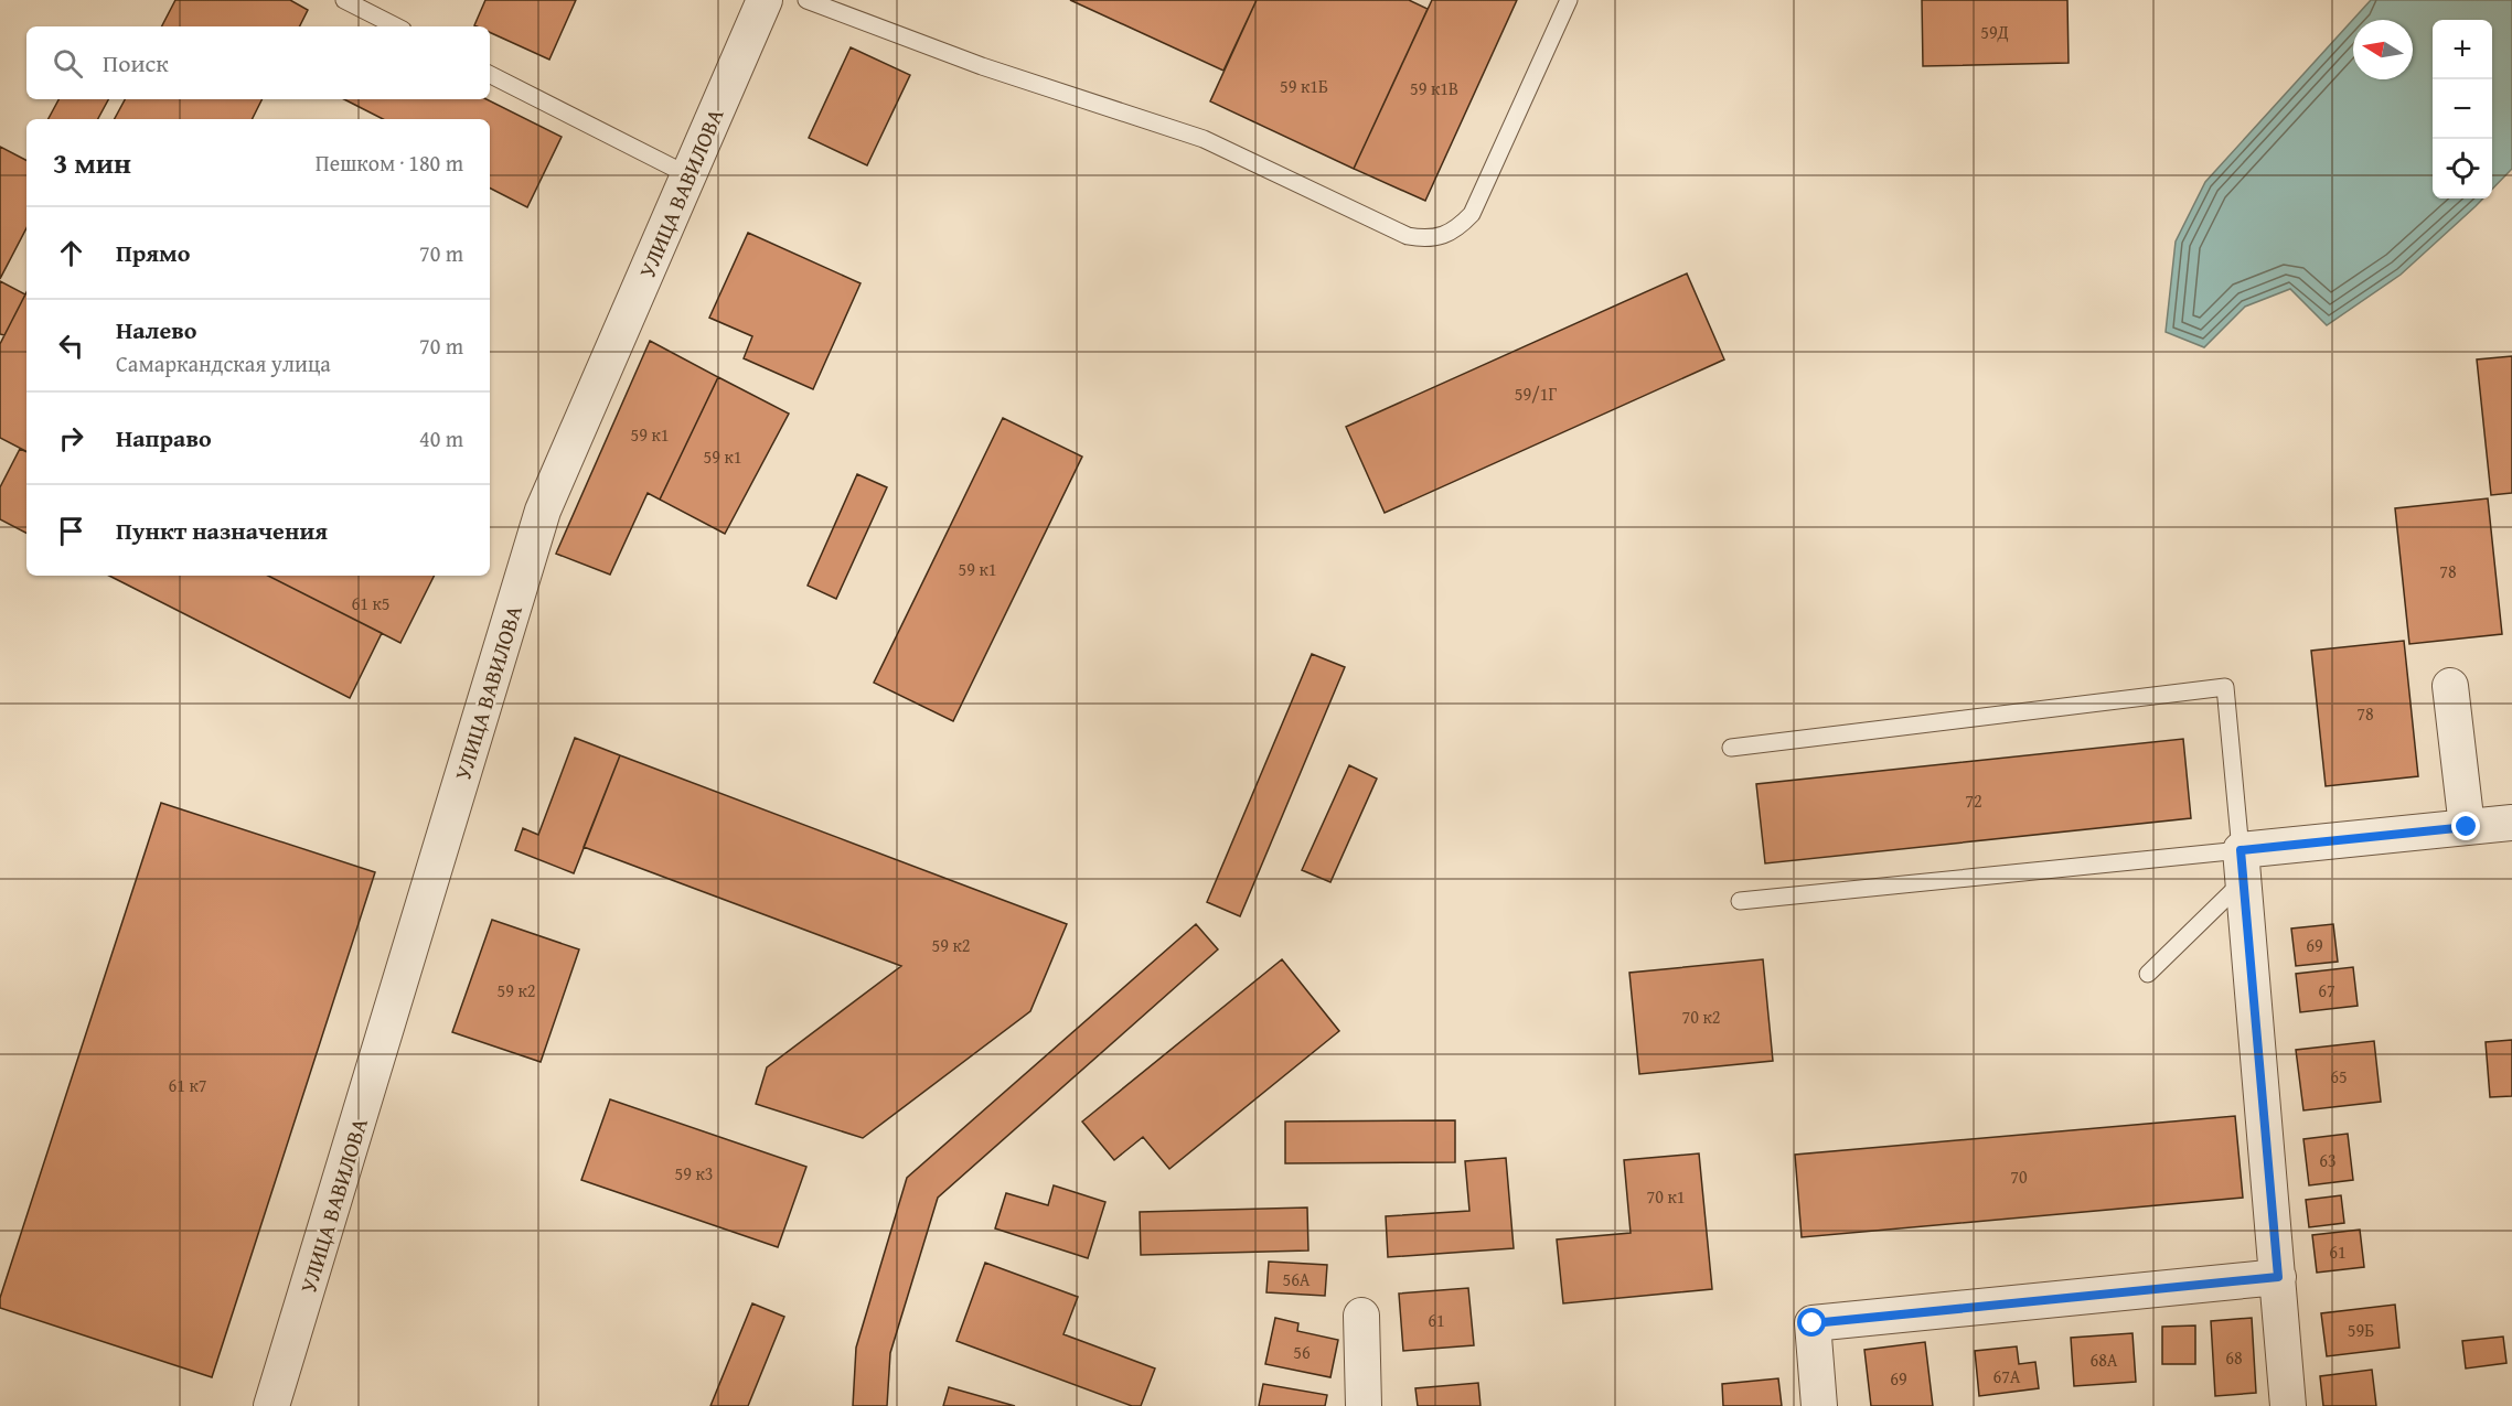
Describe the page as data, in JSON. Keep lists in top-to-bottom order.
{
  "streets": {
    "street": ["УЛИЦА ВАВИЛОВА"]
  },
  "house_numbers": [
    "59Д",
    "59 к1Б",
    "59 к1В",
    "59/1Г",
    "59 к1",
    "59 к1",
    "59 к1",
    "78",
    "61 к5",
    "78",
    "72",
    "59 к2",
    "69",
    "59 к2",
    "67",
    "70 к2",
    "65",
    "61 к7",
    "63",
    "59 к3",
    "70",
    "70 к1",
    "61",
    "56А",
    "61",
    "59Б",
    "56",
    "68",
    "68А",
    "67А",
    "69"
  ],
  "north": "left",
  "page": {
    "map_buttons": ["+", "−"],
    "search": "Поиск",
    "heading": ["3 мин", "Пешком · 180 m"],
    "list": [
      ["Прямо", "70 m"],
      ["Налево", "Самаркандская улица", "70 m"],
      ["Направо", "40 m"],
      "Пункт назначения"
    ]
  }
}
